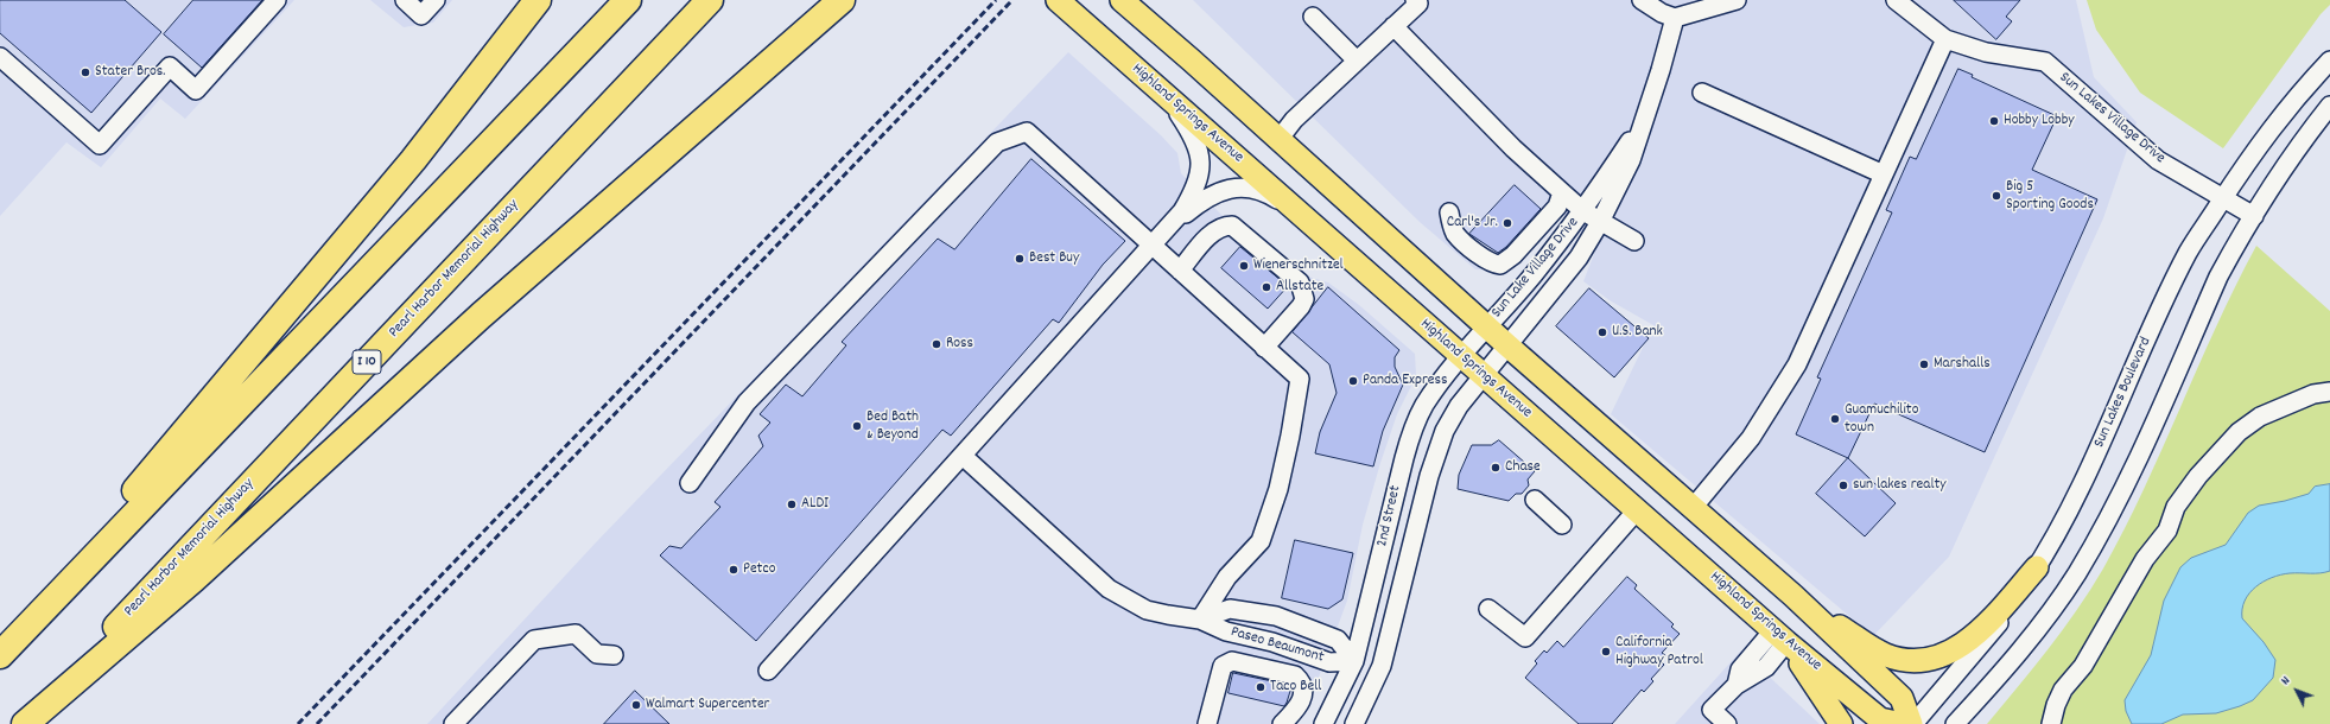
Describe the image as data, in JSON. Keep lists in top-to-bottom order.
{
  "streets": {
    "highway": ["Pearl Harbor Memorial Highway", "I 10"],
    "main road": ["Highland Springs Avenue"],
    "street": [
      "Sun Lakes Village Drive",
      "Sun Lake Village Drive",
      "Sun Lakes Boulevard",
      "2nd Street",
      "Paseo Beaumont"
    ]
  },
  "crossings": [
    ["Highland Springs Avenue", "2nd Street"],
    ["Sun Lakes Village Drive", "Sun Lakes Boulevard"],
    ["Sun Lake Village Drive", "2nd Street"],
    ["2nd Street", "Paseo Beaumont"]
  ],
  "places": [
    "Stater Bros.",
    "Hobby Lobby",
    "Big 5 Sporting Goods",
    "Carl's Jr.",
    "Best Buy",
    "Wienerschnitzel",
    "Allstate",
    "U.S. Bank",
    "Ross",
    "Marshalls",
    "Panda Express",
    "Guamuchilito town",
    "Bed Bath & Beyond",
    "Chase",
    "sun lakes realty",
    "ALDI",
    "Petco",
    "California Highway Patrol",
    "Taco Bell",
    "Walmart Supercenter"
  ],
  "north": "top left"
}
